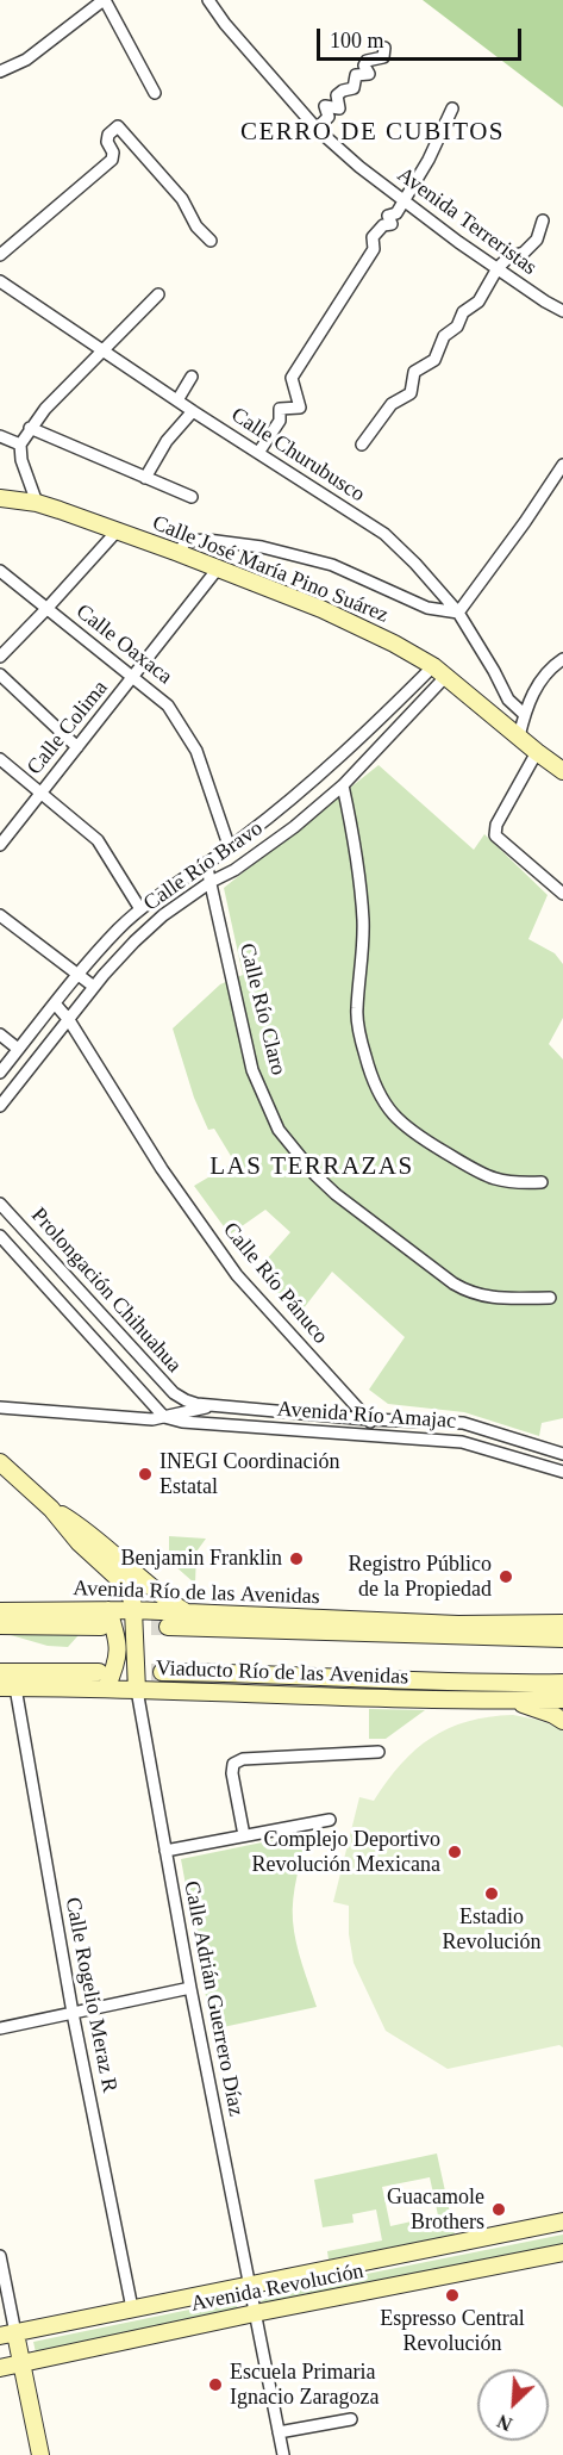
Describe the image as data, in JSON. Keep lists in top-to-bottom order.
{
  "streets": {
    "main road": [
      "Calle José María Pino Suárez",
      "Avenida Río de las Avenidas",
      "Viaducto Río de las Avenidas",
      "Avenida Revolución"
    ],
    "street": [
      "Avenida Terreristas",
      "Calle Churubusco",
      "Calle Oaxaca",
      "Calle Colima",
      "Calle Río Bravo",
      "Calle Río Claro",
      "Calle Río Pánuco",
      "Prolongación Chihuahua",
      "Avenida Río Amajac",
      "Calle Rogelio Meraz R",
      "Calle Adrián Guerrero Díaz"
    ]
  },
  "crossings": [
    ["Calle José María Pino Suárez", "Calle Colima"],
    ["Calle José María Pino Suárez", "Calle Río Bravo"],
    ["Calle Oaxaca", "Calle Colima"],
    ["Calle Oaxaca", "Calle Río Bravo"],
    ["Calle Río Bravo", "Calle Río Claro"],
    ["Calle Río Bravo", "Calle Río Pánuco"],
    ["Calle Río Pánuco", "Avenida Río Amajac"],
    ["Prolongación Chihuahua", "Avenida Río Amajac"],
    ["Avenida Río de las Avenidas", "Viaducto Río de las Avenidas"],
    ["Viaducto Río de las Avenidas", "Calle Rogelio Meraz R"],
    ["Viaducto Río de las Avenidas", "Calle Adrián Guerrero Díaz"],
    ["Calle Rogelio Meraz R", "Avenida Revolución"],
    ["Calle Adrián Guerrero Díaz", "Avenida Revolución"]
  ],
  "districts": ["CERRO DE CUBITOS", "LAS TERRAZAS"],
  "places": [
    "INEGI Coordinación Estatal",
    "Benjamin Franklin",
    "Registro Público de la Propiedad",
    "Complejo Deportivo Revolución Mexicana",
    "Estadio Revolución",
    "Guacamole Brothers",
    "Espresso Central Revolución",
    "Escuela Primaria Ignacio Zaragoza"
  ],
  "scale_bar": "100 m",
  "north": "bottom left"
}
